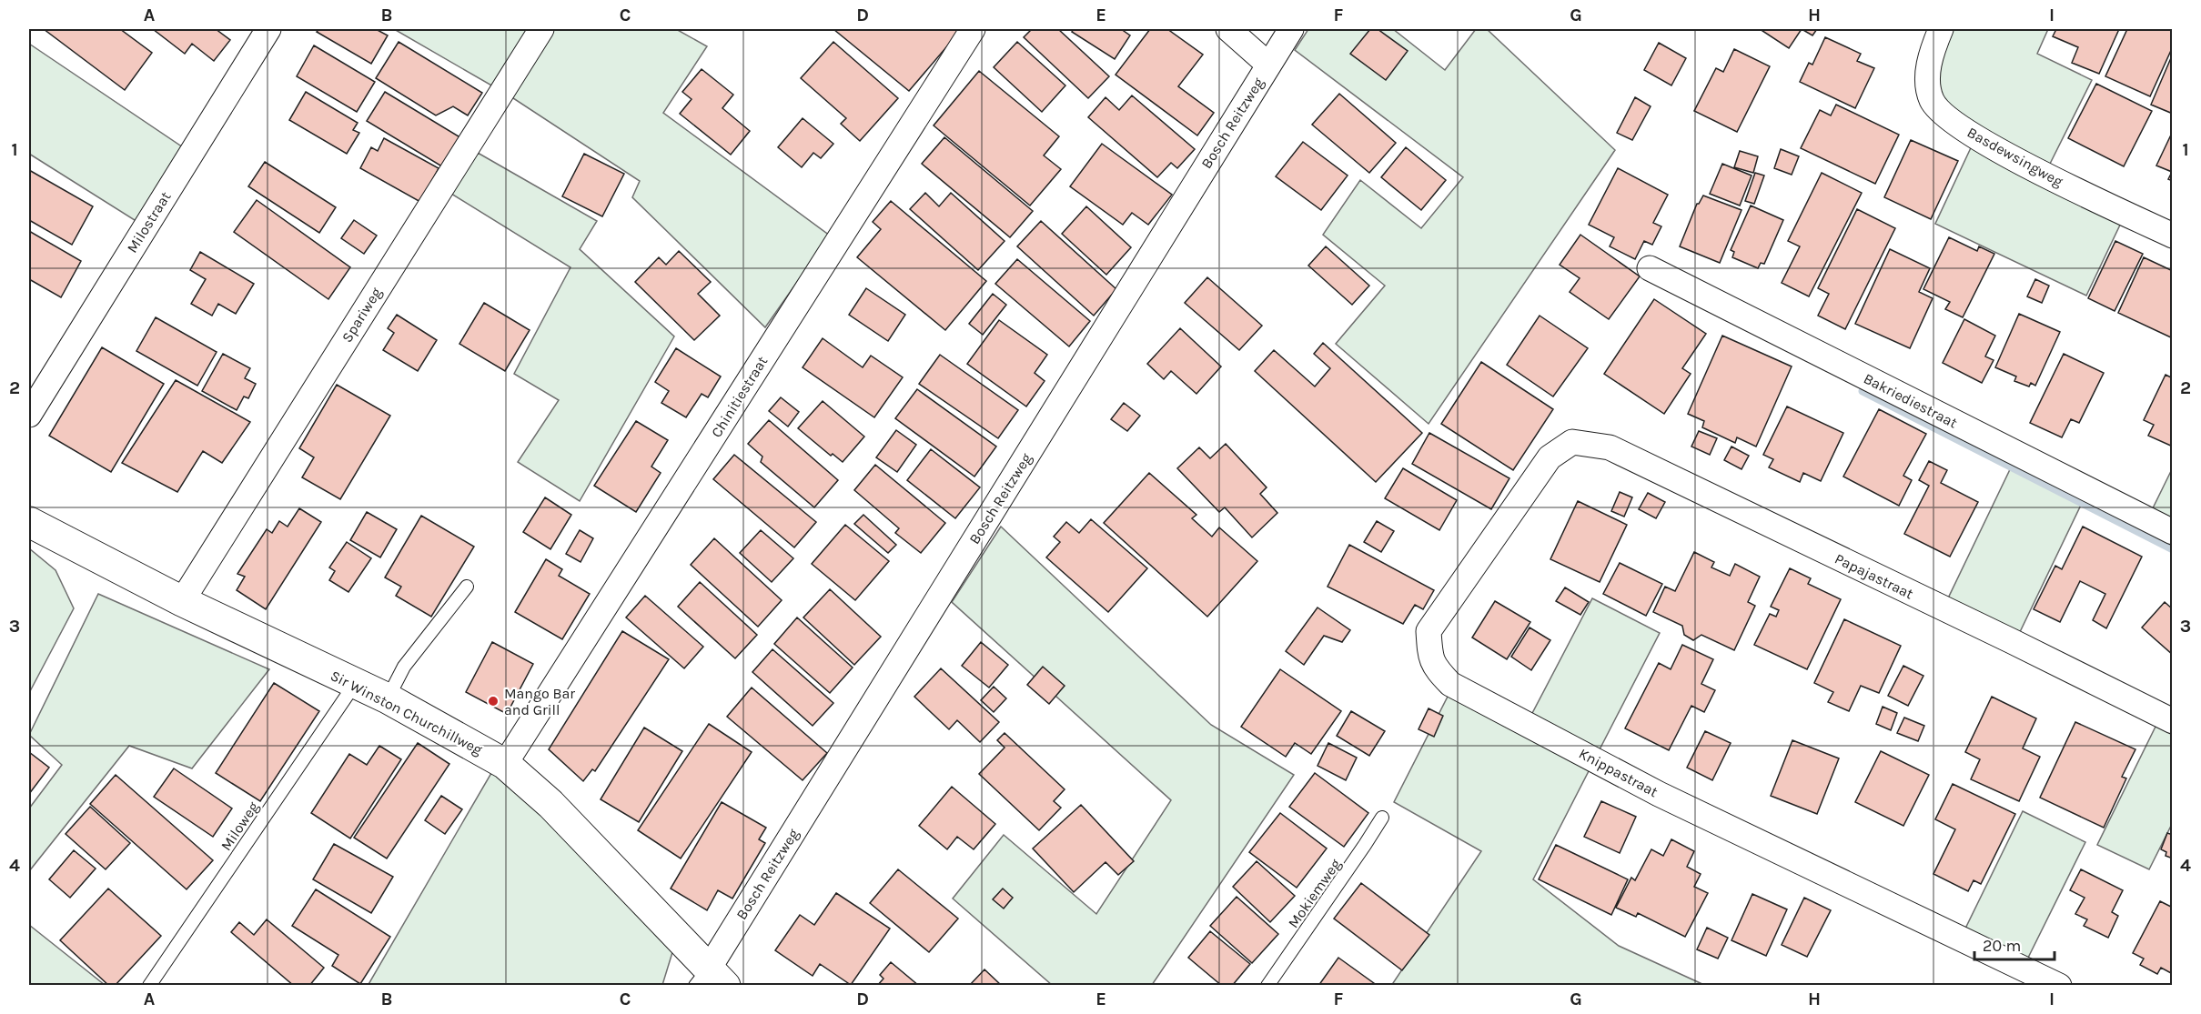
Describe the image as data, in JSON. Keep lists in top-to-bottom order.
{
  "streets": {
    "street": [
      "Bosch Reitzweg",
      "Basdewsingweg",
      "Milostraat",
      "Spariweg",
      "Chinitiestraat",
      "Bakriediestraat",
      "Papajastraat",
      "Sir Winston Churchillweg",
      "Knippastraat"
    ],
    "lane": ["Miloweg", "Mokiemweg"]
  },
  "crossings": [
    ["Bosch Reitzweg", "Sir Winston Churchillweg"],
    ["Spariweg", "Sir Winston Churchillweg"],
    ["Chinitiestraat", "Sir Winston Churchillweg"],
    ["Papajastraat", "Knippastraat"],
    ["Sir Winston Churchillweg", "Miloweg"]
  ],
  "places": ["Mango Bar and Grill"],
  "scale_bar": "20 m",
  "grid": {
    "columns": [
      "A",
      "B",
      "C",
      "D",
      "E",
      "F",
      "G",
      "H",
      "I"
    ],
    "rows": [
      "1",
      "2",
      "3",
      "4"
    ]
  }
}
